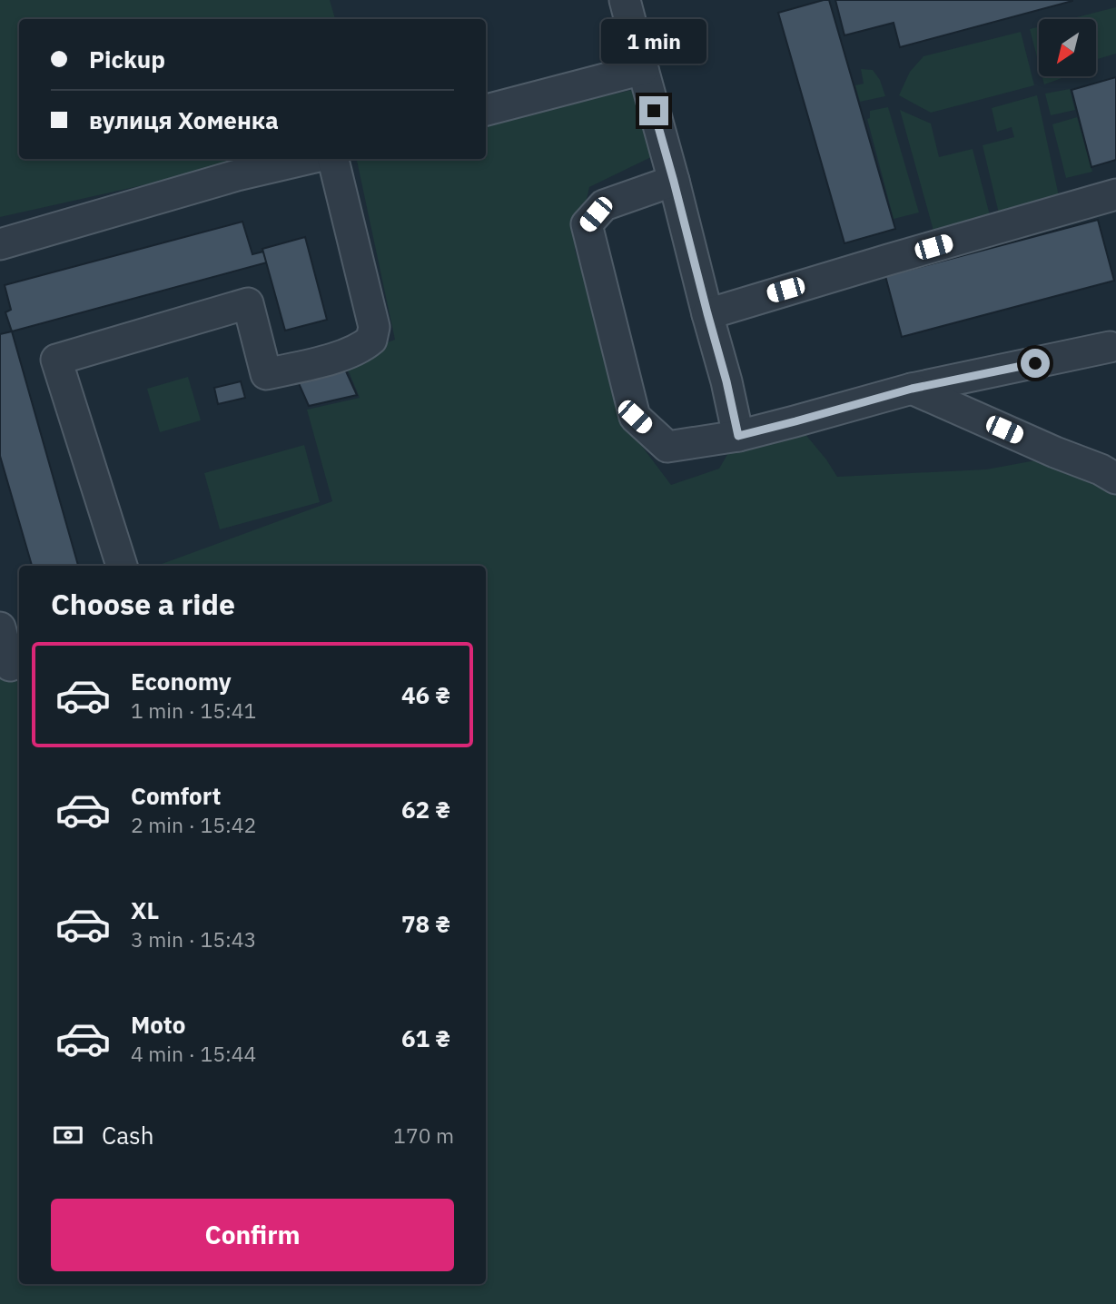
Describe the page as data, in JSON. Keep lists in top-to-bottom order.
{
  "north": "bottom left",
  "page": {
    "bubble": "1 min",
    "banner": ["Pickup", "вулиця Хоменка"],
    "heading": "Choose a ride",
    "list": [
      {
        "name": "Economy",
        "note": "1 min · 15:41",
        "value": "46 ₴"
      },
      {
        "name": "Comfort",
        "note": "2 min · 15:42",
        "value": "62 ₴"
      },
      {
        "name": "XL",
        "note": "3 min · 15:43",
        "value": "78 ₴"
      },
      {
        "name": "Moto",
        "note": "4 min · 15:44",
        "value": "61 ₴"
      }
    ],
    "pay": ["Cash", "170 m"],
    "buttons": "Confirm"
  }
}
